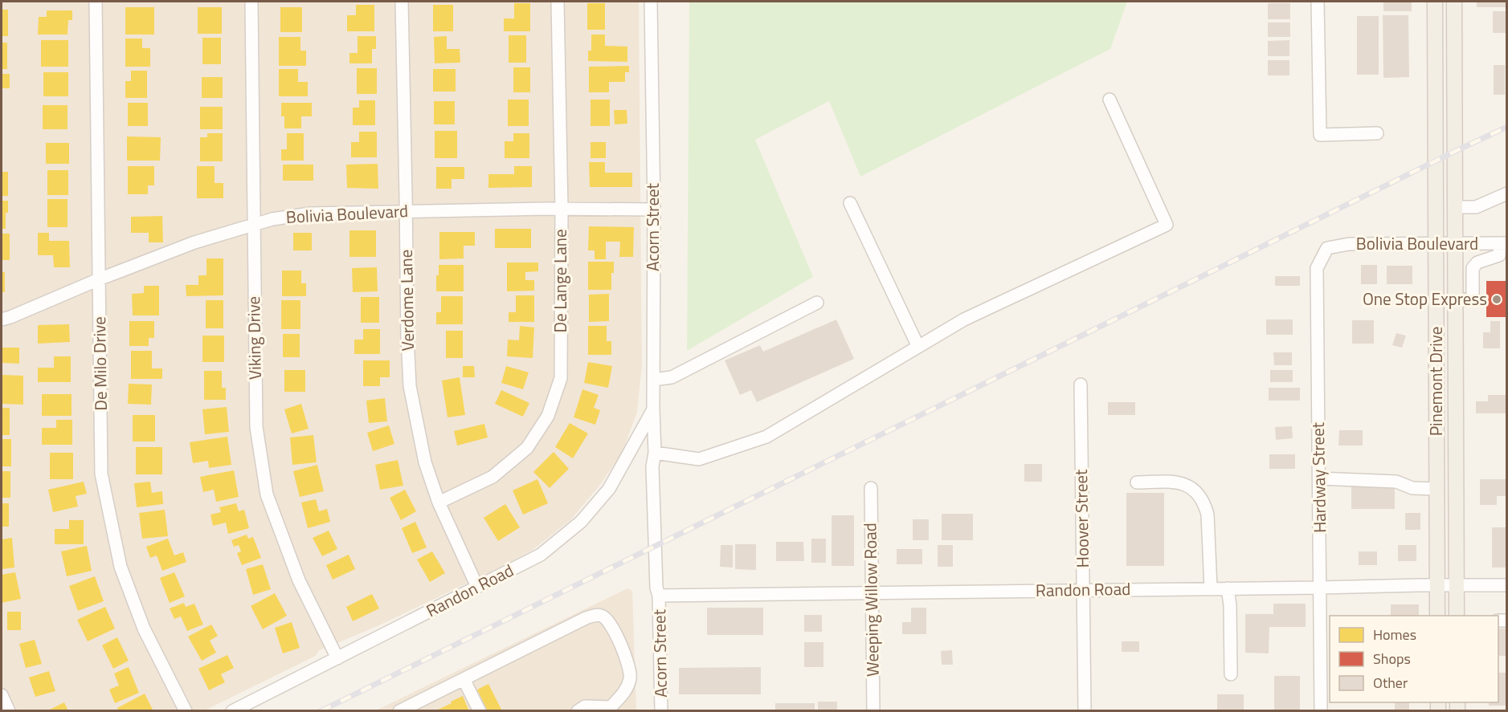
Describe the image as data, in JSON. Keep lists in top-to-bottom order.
{
  "streets": {
    "main road": ["Pinemont Drive"],
    "street": [
      "Bolivia Boulevard",
      "Acorn Street",
      "De Lange Lane",
      "Verdome Lane",
      "Viking Drive",
      "De Milo Drive",
      "Hardway Street",
      "Hoover Street",
      "Randon Road",
      "Weeping Willow Road"
    ]
  },
  "crossings": [
    ["Bolivia Boulevard", "Acorn Street"],
    ["Bolivia Boulevard", "De Lange Lane"],
    ["Bolivia Boulevard", "Verdome Lane"],
    ["Bolivia Boulevard", "Viking Drive"],
    ["Bolivia Boulevard", "De Milo Drive"],
    ["Bolivia Boulevard", "Pinemont Drive"],
    ["Bolivia Boulevard", "Hardway Street"],
    ["Acorn Street", "Randon Road"],
    ["De Lange Lane", "Verdome Lane"],
    ["Verdome Lane", "Randon Road"],
    ["Viking Drive", "Randon Road"],
    ["Pinemont Drive", "Randon Road"],
    ["Hardway Street", "Randon Road"],
    ["Hoover Street", "Randon Road"],
    ["Randon Road", "Weeping Willow Road"]
  ],
  "places": ["One Stop Express"],
  "legend": ["Homes", "Shops", "Other"]
}
